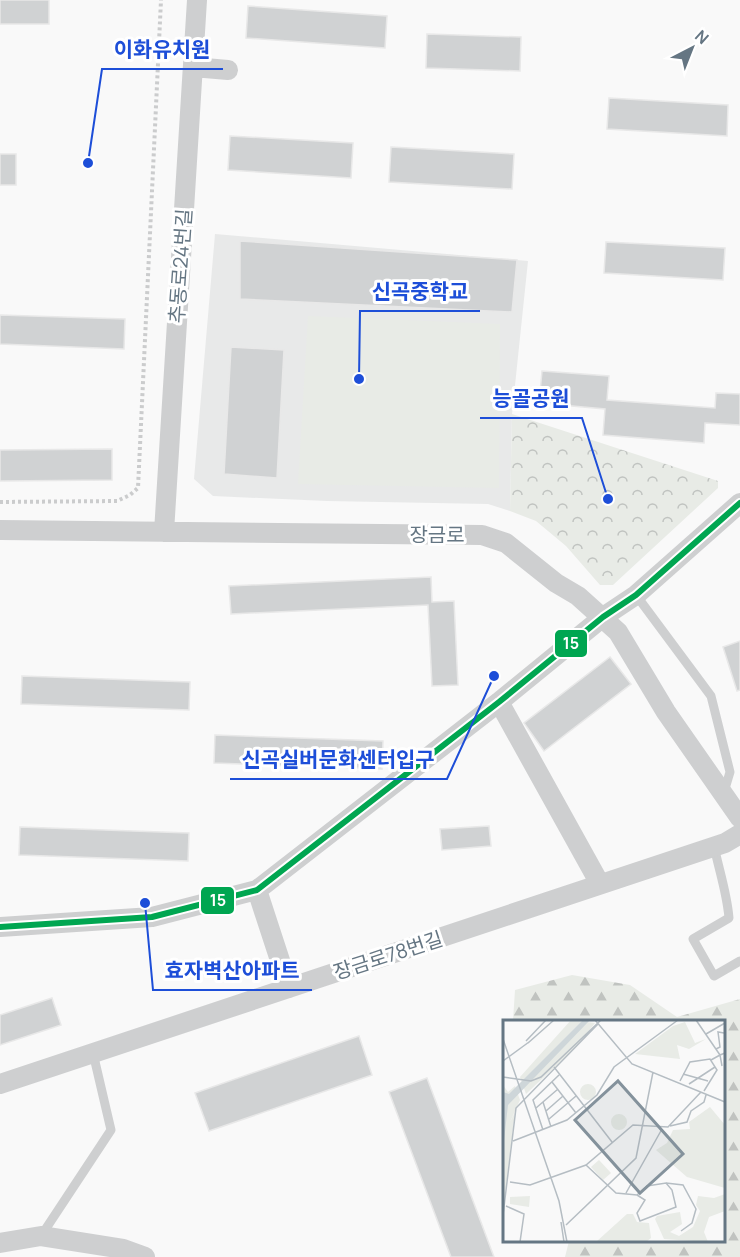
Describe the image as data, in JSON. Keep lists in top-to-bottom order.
{
  "streets": {
    "street": ["추동로24번길", "장금로", "장금로78번길"]
  },
  "crossings": [
    ["추동로24번길", "장금로"]
  ],
  "places": [
    "이화유치원",
    "신곡중학교",
    "능골공원",
    "신곡실버문화센터입구",
    "효자벽산아파트"
  ],
  "lines": ["transit line 15"],
  "north": "top right"
}
